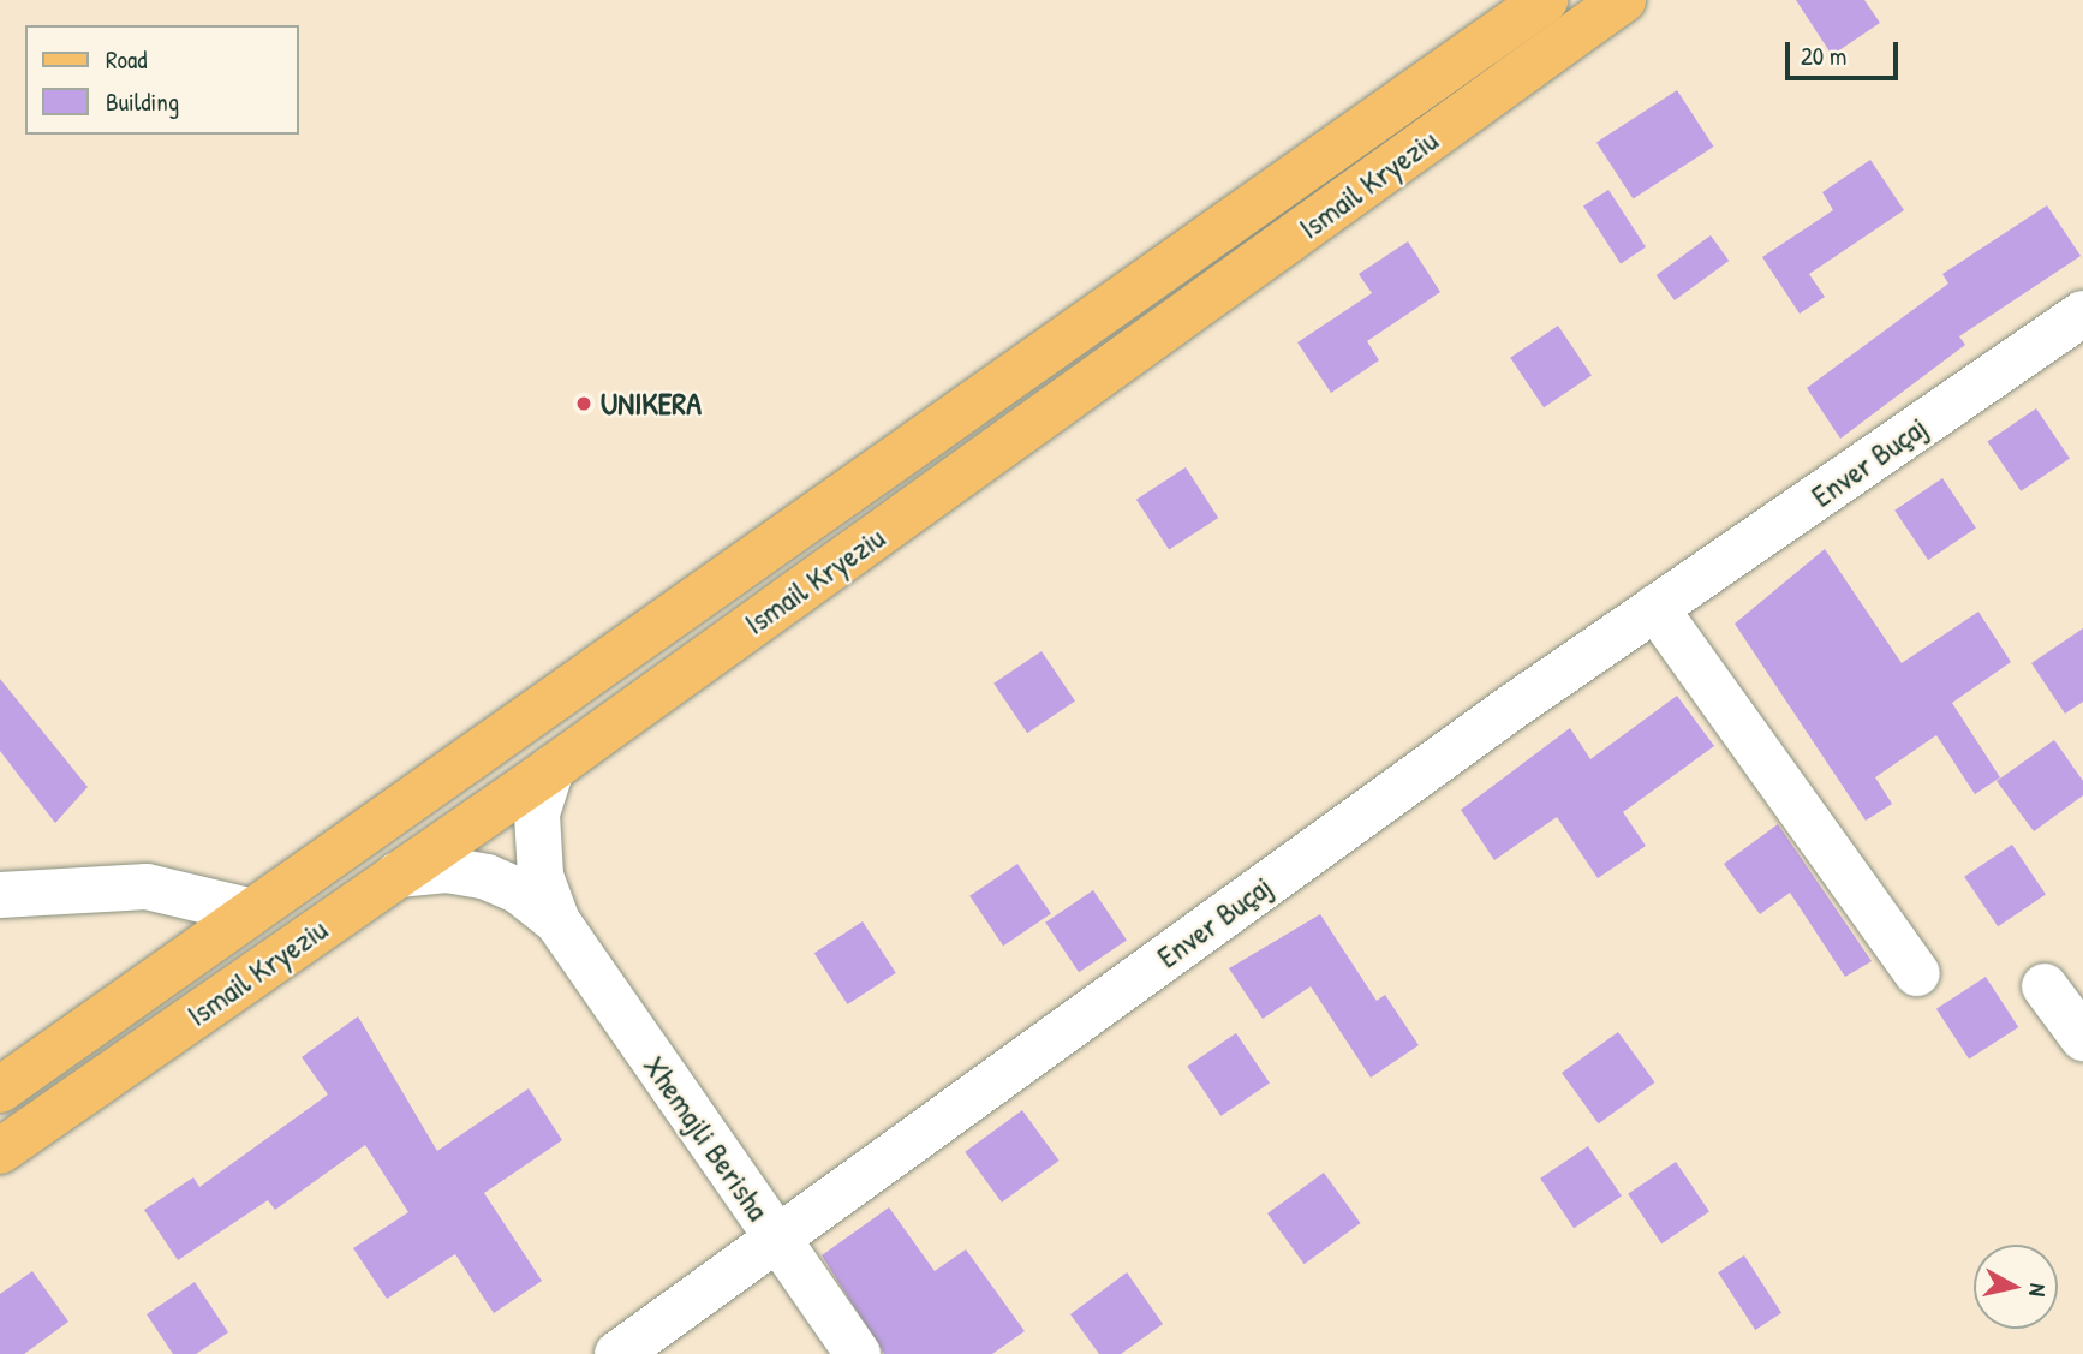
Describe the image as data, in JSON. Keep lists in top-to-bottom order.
{
  "streets": {
    "main road": ["Ismail Kryeziu"],
    "street": ["Enver Buçaj", "Xhemajli Berisha"]
  },
  "crossings": [
    ["Ismail Kryeziu", "Xhemajli Berisha"],
    ["Enver Buçaj", "Xhemajli Berisha"]
  ],
  "places": ["UNIKERA"],
  "legend": ["Road", "Building"],
  "scale_bar": "20 m",
  "north": "right"
}
